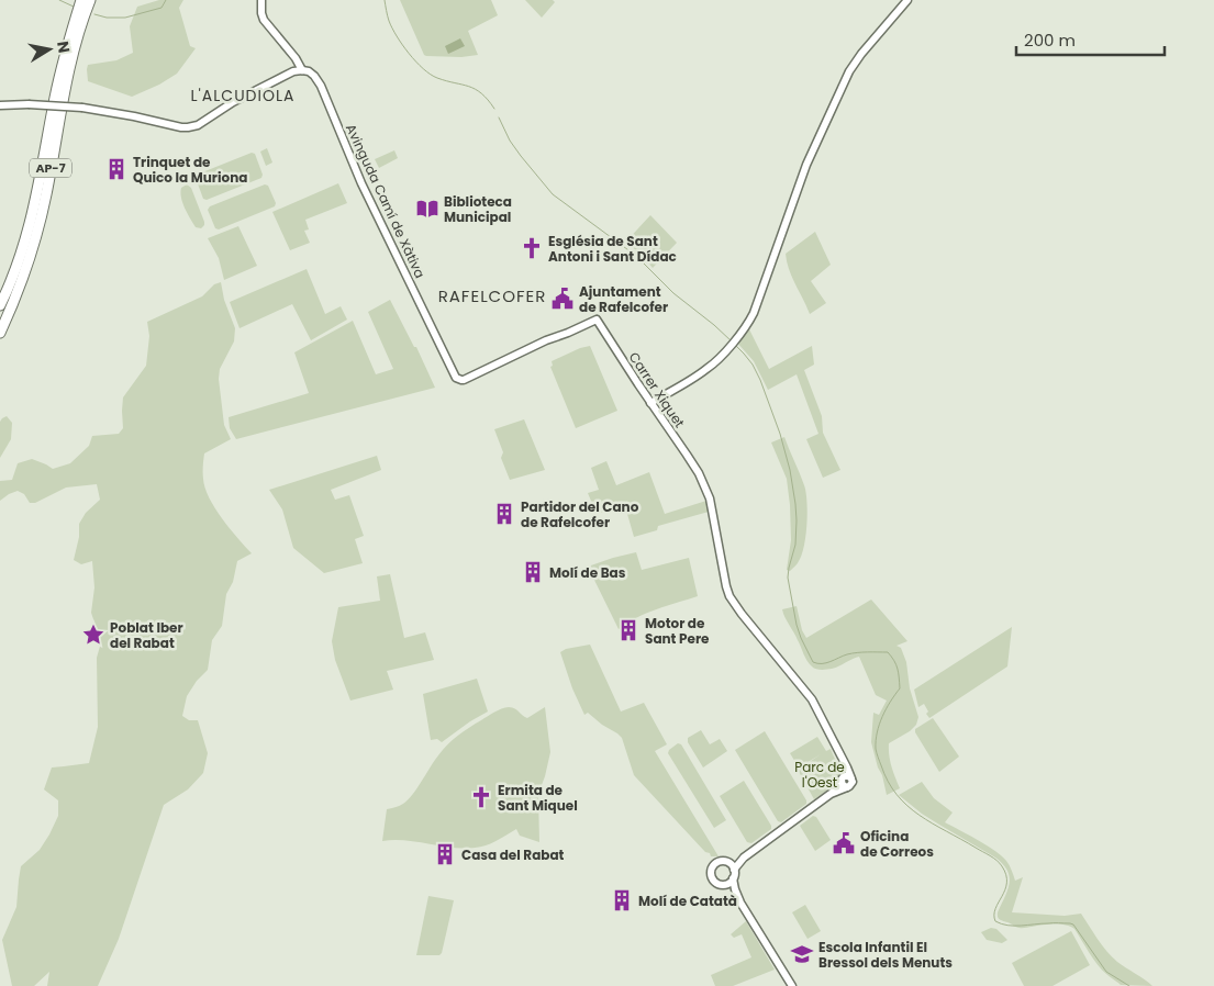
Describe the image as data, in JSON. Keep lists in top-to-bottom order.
{
  "streets": {
    "highway": ["AP-7"],
    "street": ["Avinguda Camí de Xàtiva", "Carrer Xiquet"]
  },
  "crossings": [
    ["Avinguda Camí de Xàtiva", "Carrer Xiquet"]
  ],
  "districts": ["L'ALCUDIOLA", "RAFELCOFER"],
  "parks": ["Parc de l'Oest"],
  "places": {
    "building": [
      "Trinquet de Quico la Muriona",
      "Partidor del Cano de Rafelcofer",
      "Molí de Bas",
      "Motor de Sant Pere",
      "Casa del Rabat",
      "Molí de Catatà"
    ],
    "library": ["Biblioteca Municipal"],
    "church": ["Església de Sant Antoni i Sant Dídac", "Ermita de Sant Miquel"],
    "public building": ["Ajuntament de Rafelcofer", "Oficina de Correos"],
    "place": ["Poblat Iber del Rabat"],
    "school or university": ["Escola Infantil El Bressol dels Menuts"]
  },
  "scale_bar": "200 m",
  "north": "right"
}
